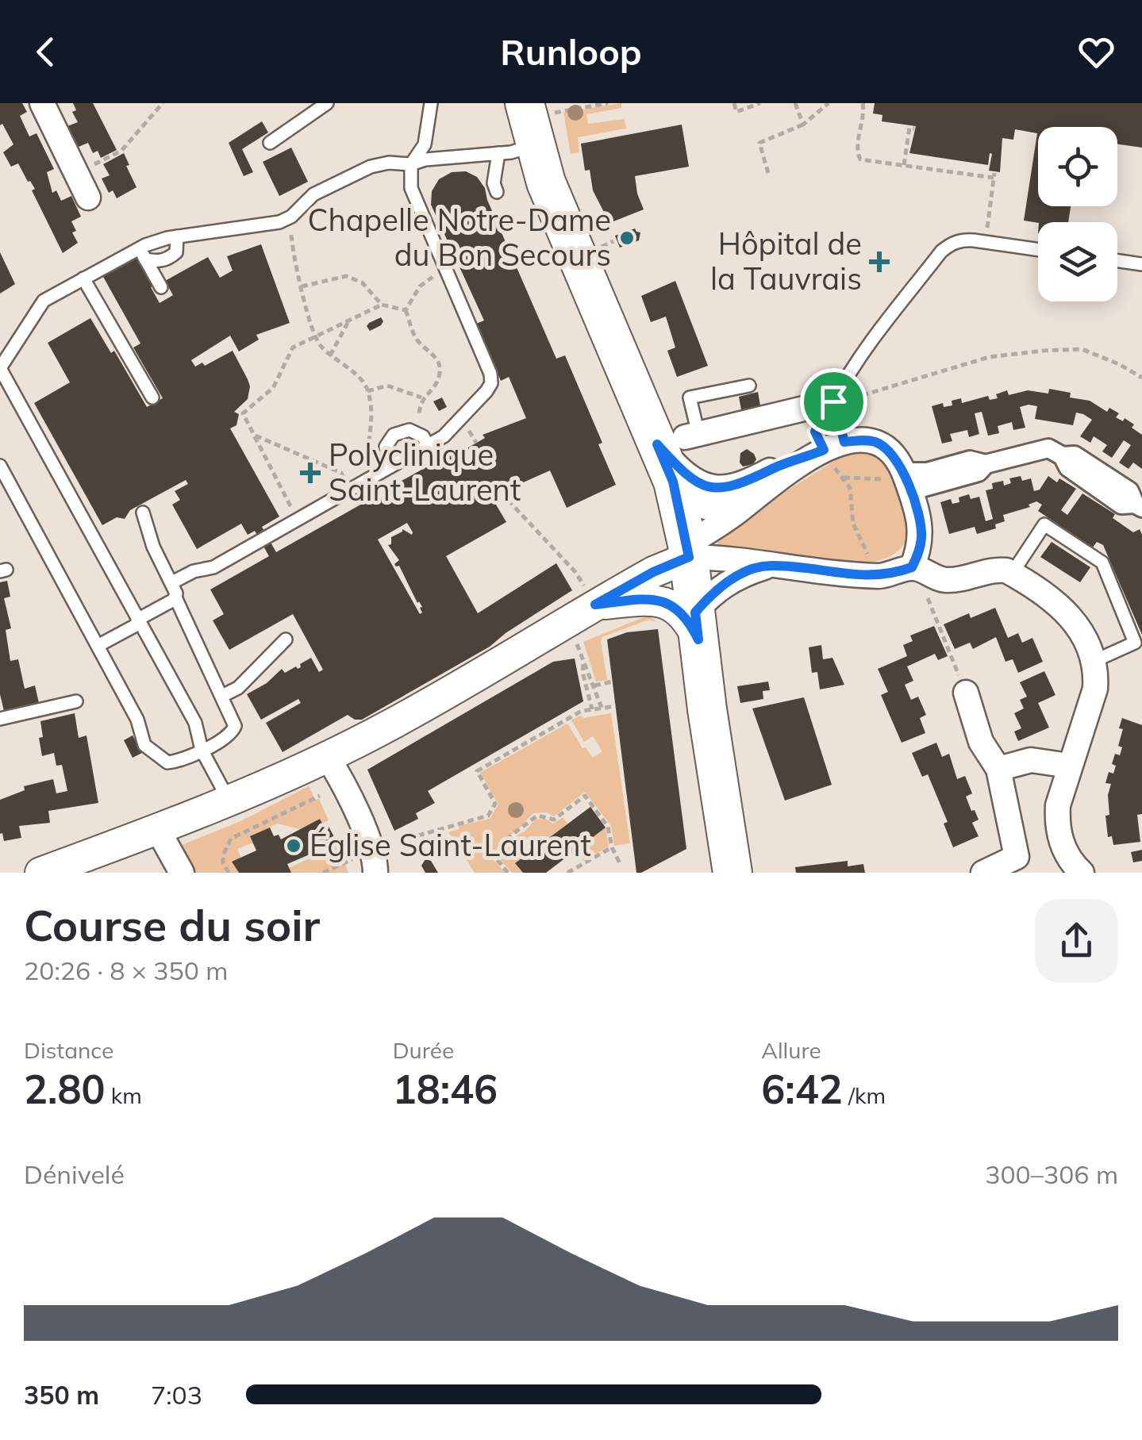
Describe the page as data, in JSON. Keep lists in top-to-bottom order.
{
  "places": {
    "other": ["Chapelle Notre-Dame du Bon Secours", "Église Saint-Laurent"],
    "health": ["Hôpital de la Tauvrais", "Polyclinique Saint-Laurent"]
  },
  "page": {
    "header": "Runloop",
    "heading": ["Course du soir", "20:26 · 8 × 350 m"],
    "stats": [
      ["Distance", "2.80 km"],
      ["Durée", "18:46"],
      ["Allure", "6:42 /km"]
    ],
    "chart": ["Dénivelé", "300–306 m"],
    "list": [
      {
        "name": "350 m",
        "note": "7:03"
      }
    ]
  }
}
